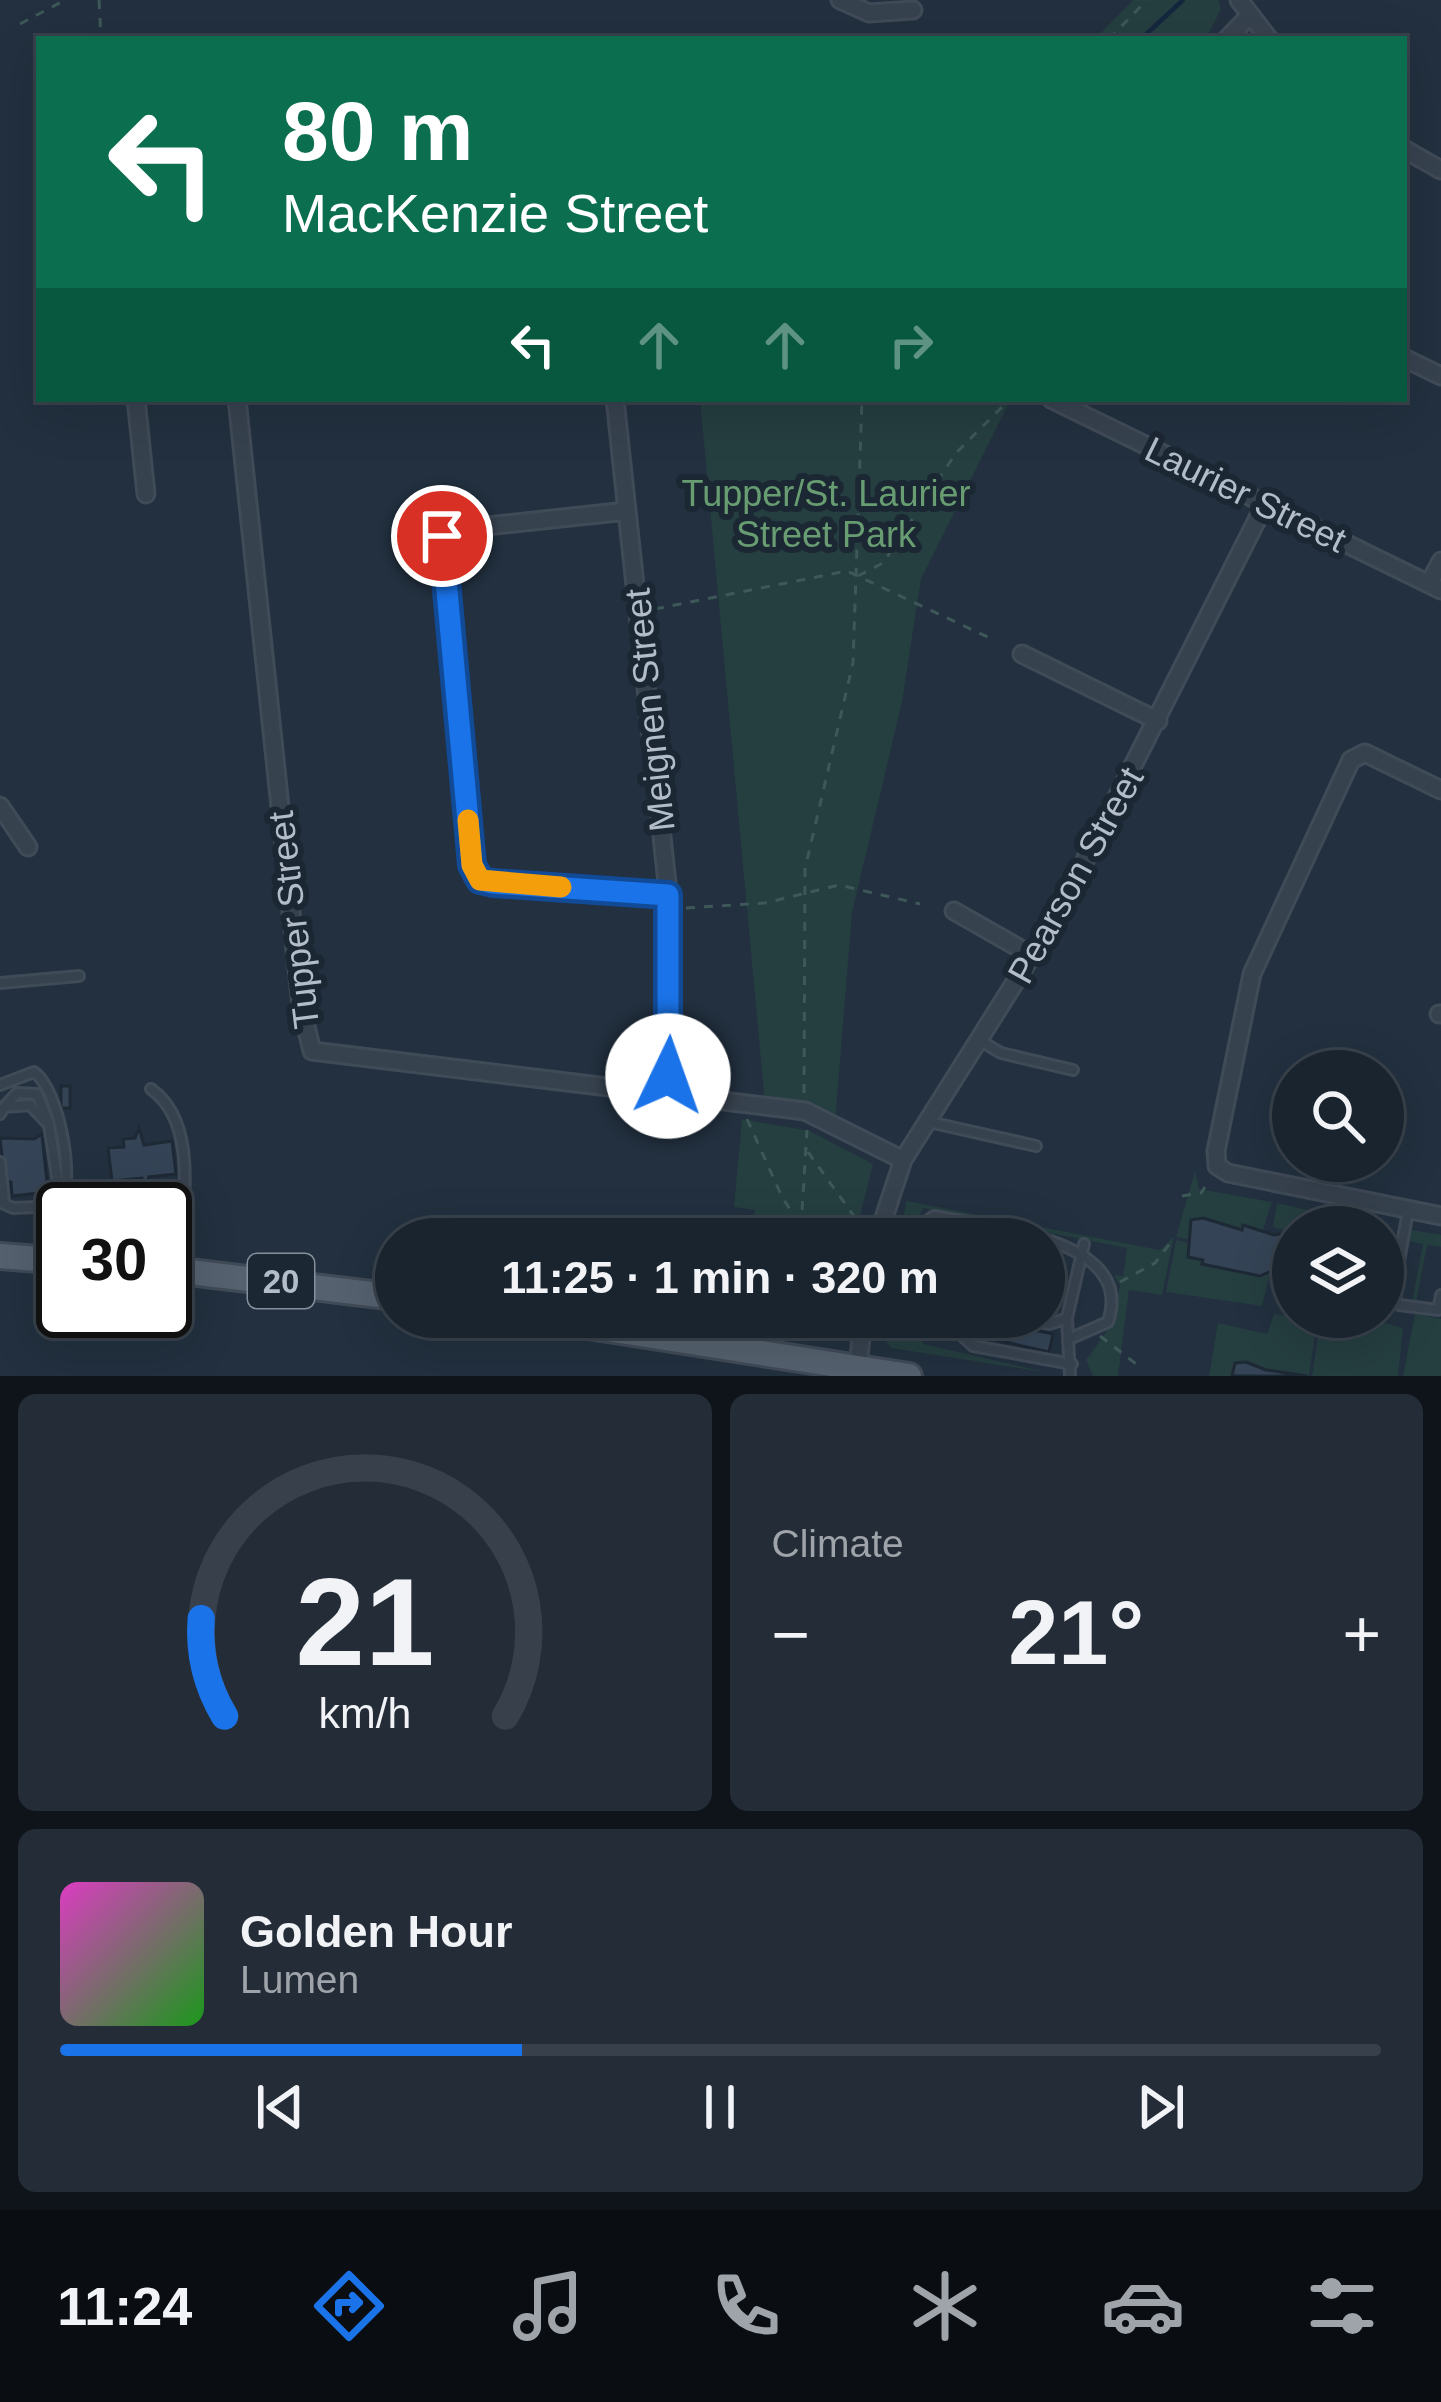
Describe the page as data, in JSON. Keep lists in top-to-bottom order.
{
  "streets": {
    "main road": ["20"],
    "street": [
      "Laurier Street",
      "Meignen Street",
      "Pearson Street",
      "Tupper Street"
    ]
  },
  "crossings": [
    ["Laurier Street", "Pearson Street"],
    ["Meignen Street", "Tupper Street"],
    ["Pearson Street", "Tupper Street"]
  ],
  "parks": ["Tupper/St. Laurier Street Park"],
  "page": {
    "turn": ["80 m", "MacKenzie Street"],
    "limit": "30",
    "trip": "11:25 · 1 min · 320 m",
    "tile": "Climate",
    "heat": ["−", "21°", "+"],
    "song": ["Golden Hour", "Lumen"],
    "tabs": "11:24",
    "gauge": ["21", "km/h"]
  }
}
